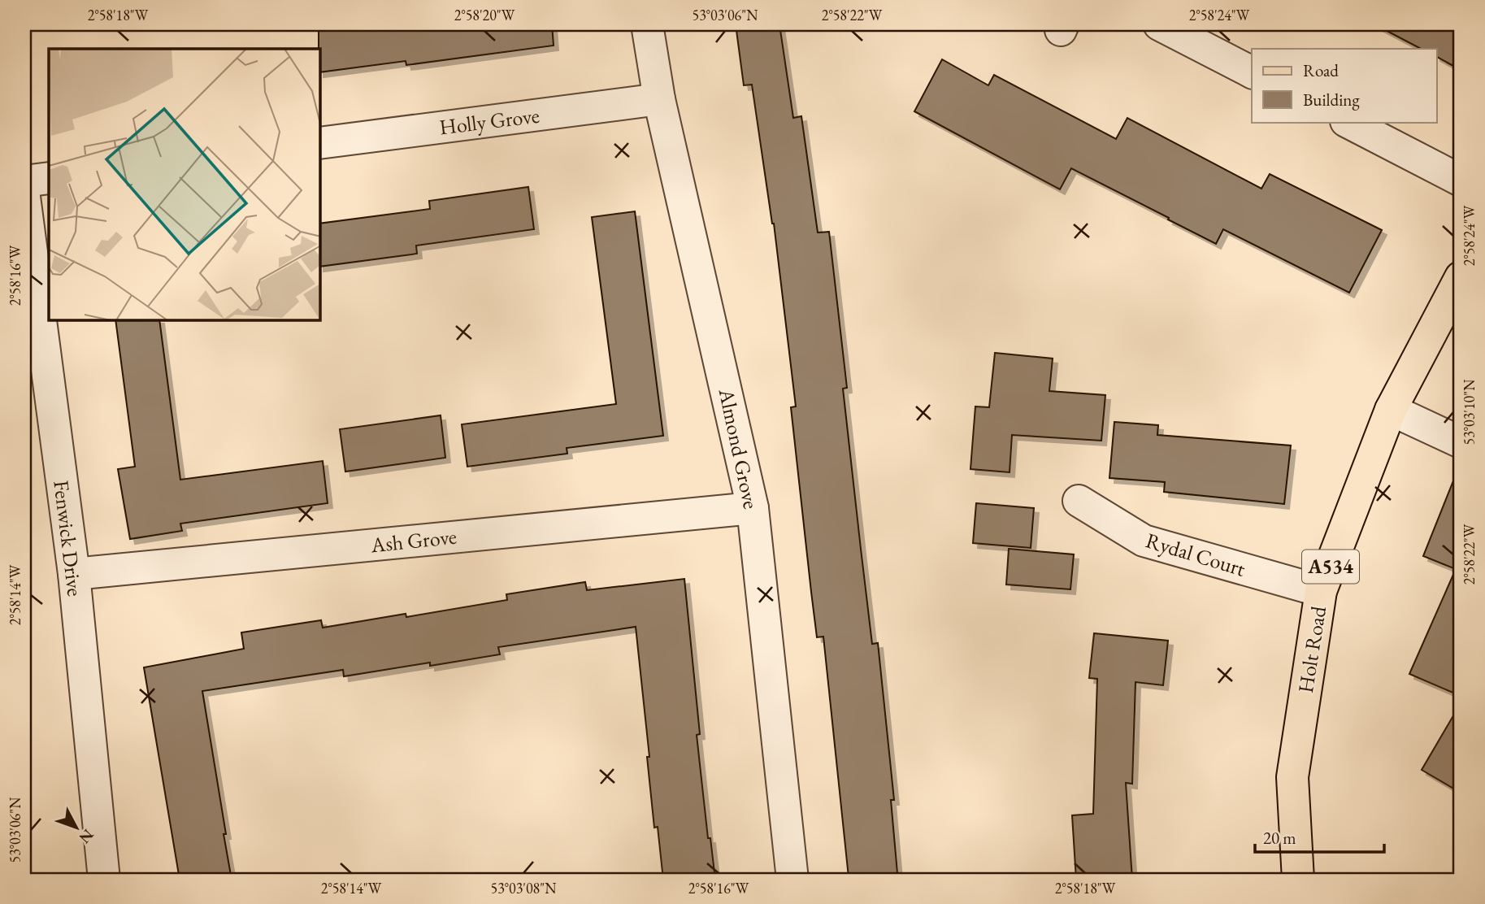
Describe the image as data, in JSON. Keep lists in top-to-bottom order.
{
  "streets": {
    "main road": ["A534", "Holt Road"],
    "street": [
      "Holly Grove",
      "Almond Grove",
      "Fenwick Drive",
      "Ash Grove",
      "Rydal Court"
    ]
  },
  "crossings": [
    ["Holly Grove", "Almond Grove"],
    ["Almond Grove", "Ash Grove"],
    ["Fenwick Drive", "Ash Grove"],
    ["Rydal Court", "Holt Road"]
  ],
  "legend": ["Road", "Building"],
  "scale_bar": "20 m",
  "north": "bottom right",
  "coordinates": [
    "2°58'18\"W",
    "2°58'20\"W",
    "53°03'06\"N",
    "2°58'22\"W",
    "2°58'24\"W",
    "2°58'16\"W",
    "53°03'10\"N",
    "2°58'14\"W",
    "53°03'08\"N"
  ]
}
